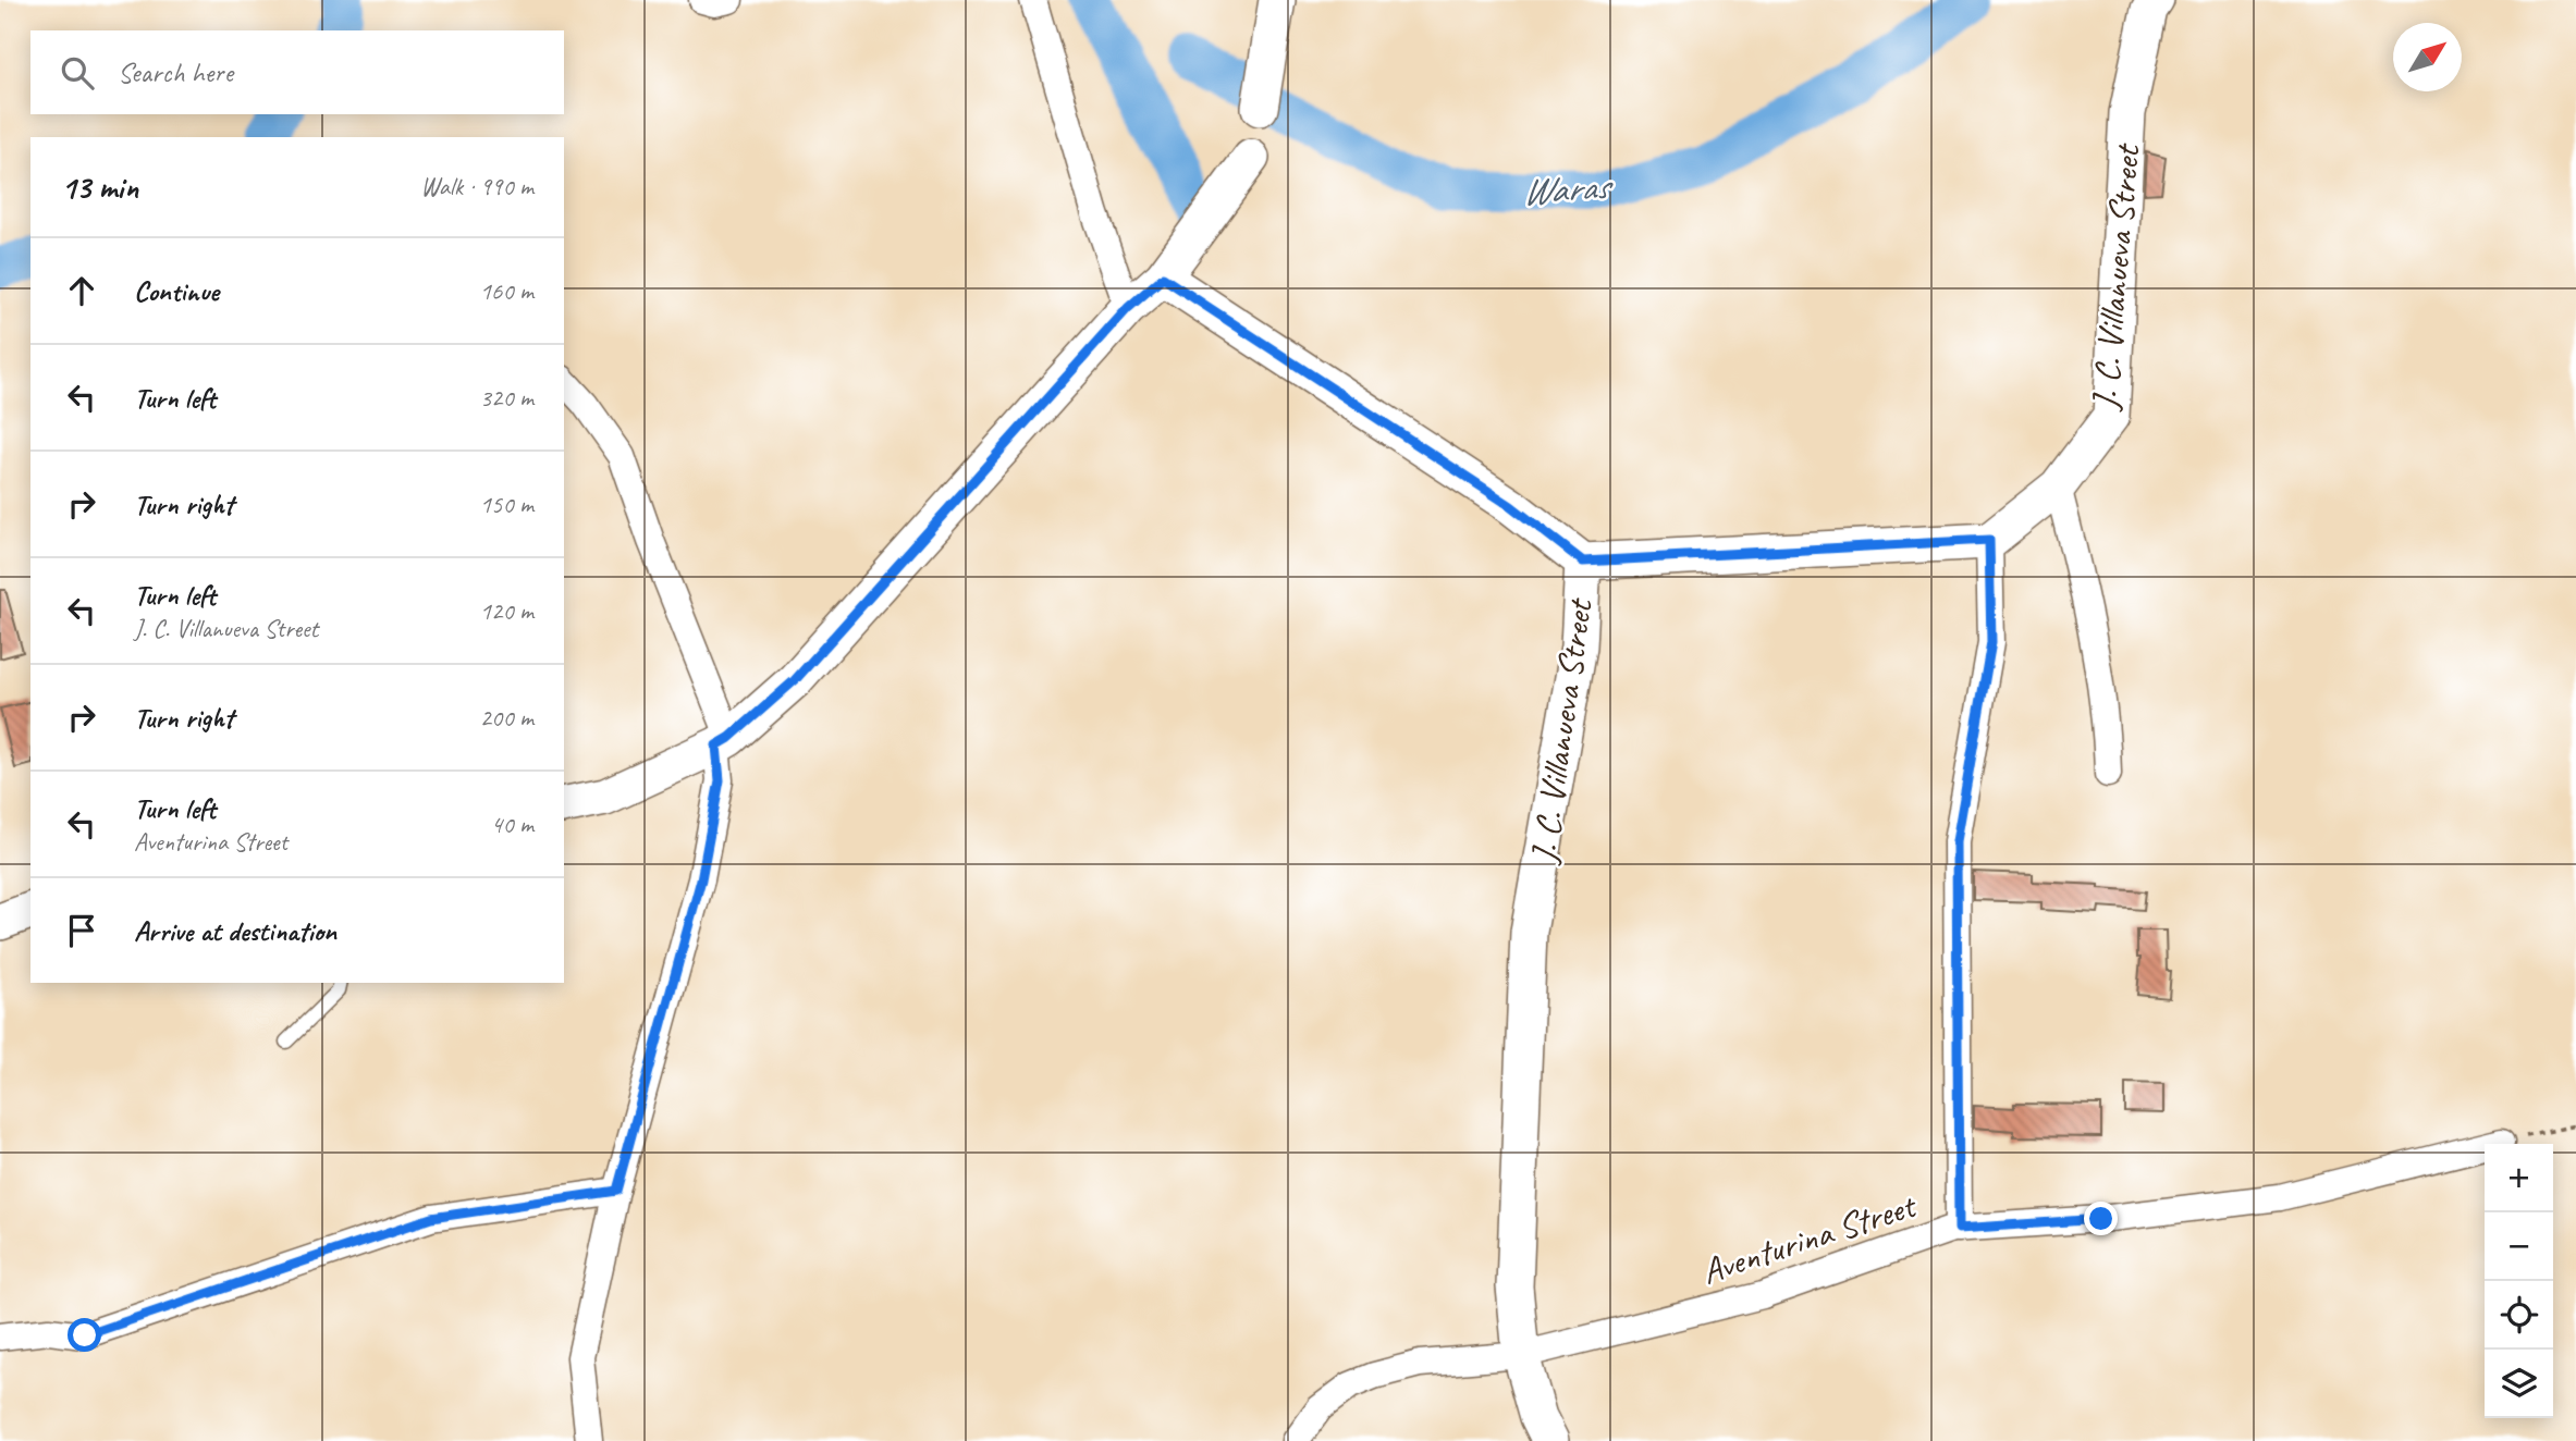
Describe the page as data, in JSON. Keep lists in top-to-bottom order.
{
  "streets": {
    "street": ["J. C. Villanueva Street", "Aventurina Street"]
  },
  "crossings": [
    ["J. C. Villanueva Street", "Aventurina Street"]
  ],
  "water": ["Waras"],
  "north": "top right",
  "page": {
    "search": "Search here",
    "heading": ["13 min", "Walk · 990 m"],
    "list": [
      ["Continue", "160 m"],
      ["Turn left", "320 m"],
      ["Turn right", "150 m"],
      ["Turn left", "J. C. Villanueva Street", "120 m"],
      ["Turn right", "200 m"],
      ["Turn left", "Aventurina Street", "40 m"],
      "Arrive at destination"
    ],
    "map_buttons": ["+", "−"]
  }
}
